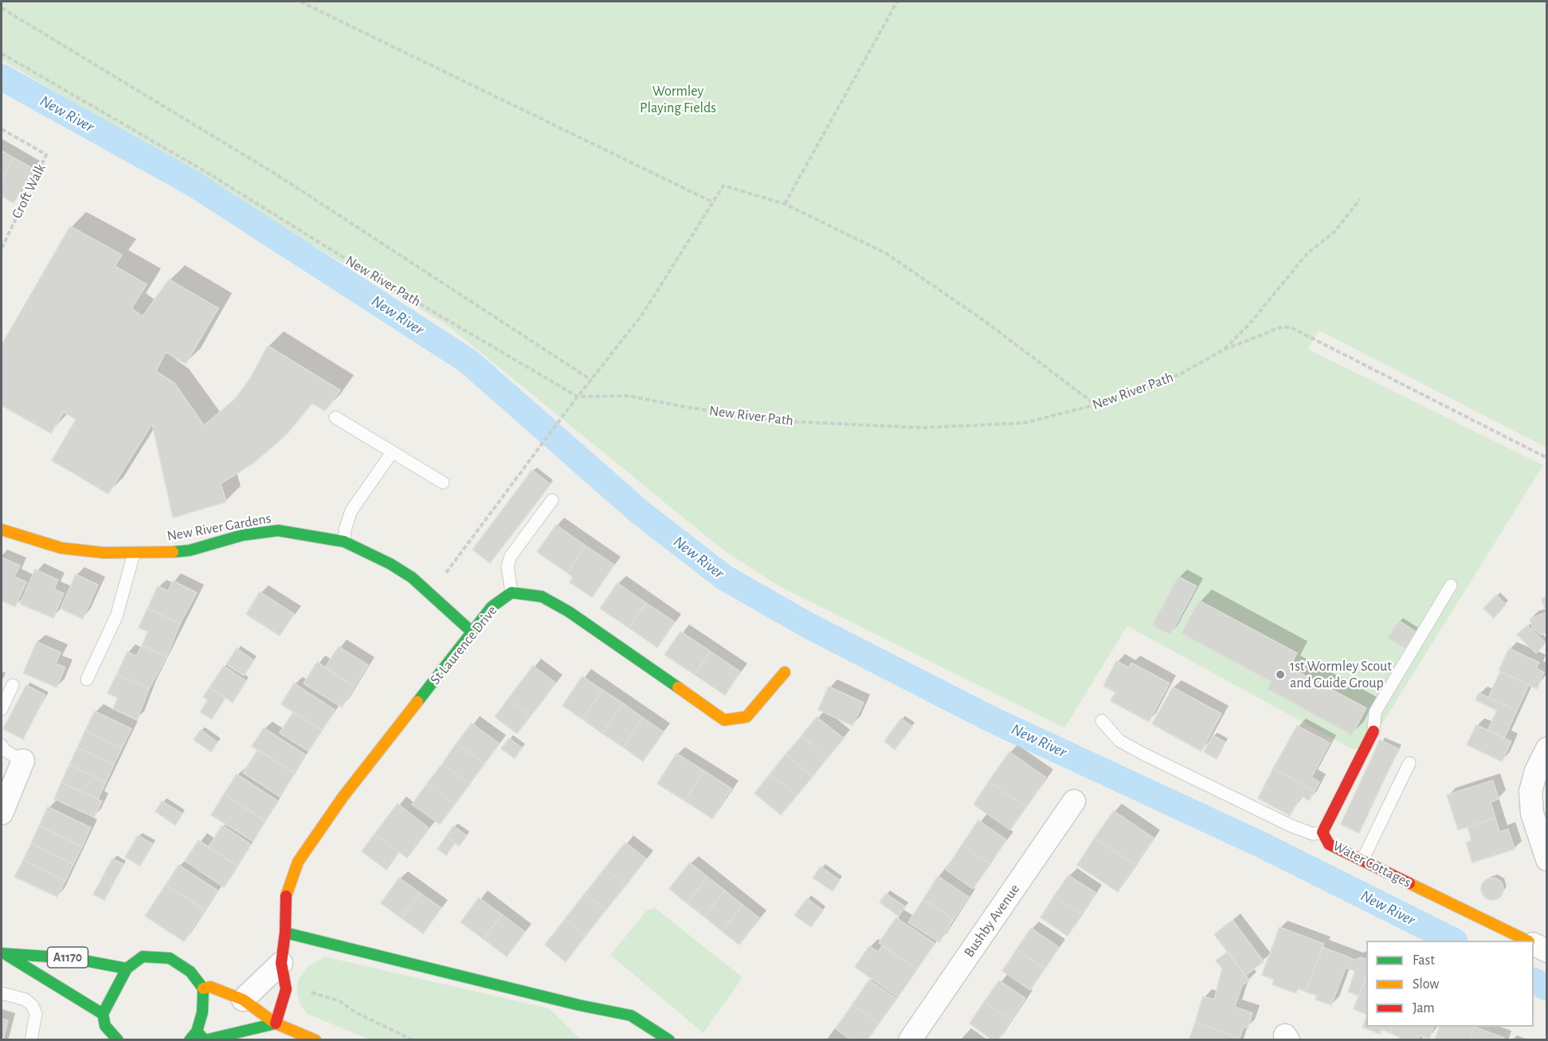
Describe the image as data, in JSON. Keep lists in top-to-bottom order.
{
  "streets": {
    "street": [
      "New River Gardens",
      "St Laurence Drive",
      "Water Cottages",
      "Bushby Avenue",
      "A1170"
    ],
    "path": ["Croft Walk", "New River Path"]
  },
  "crossings": [
    ["New River Gardens", "St Laurence Drive"]
  ],
  "water": ["New River"],
  "parks": ["Wormley Playing Fields"],
  "places": ["1st Wormley Scout and Guide Group"],
  "legend": ["Fast", "Slow", "Jam"]
}
